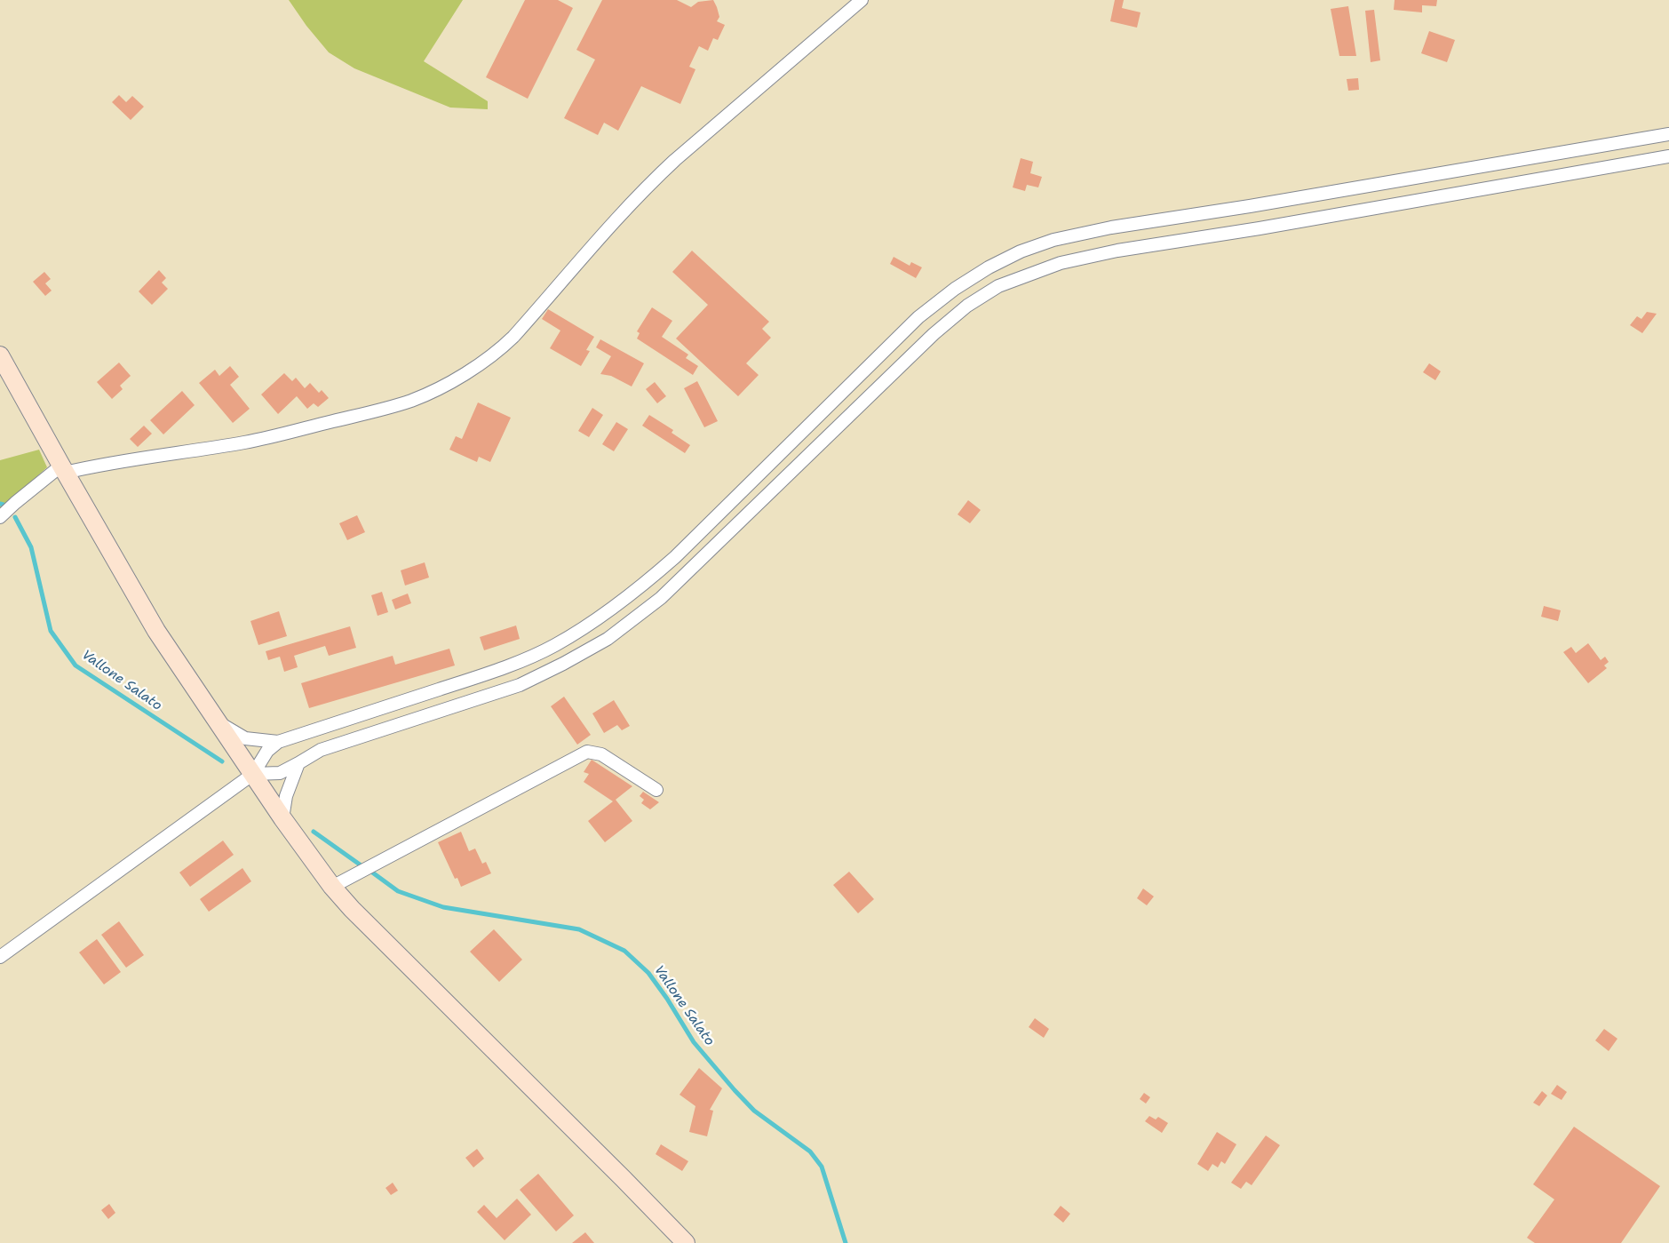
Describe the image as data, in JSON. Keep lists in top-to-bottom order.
{
  "water": ["Vallone Salato"]
}
